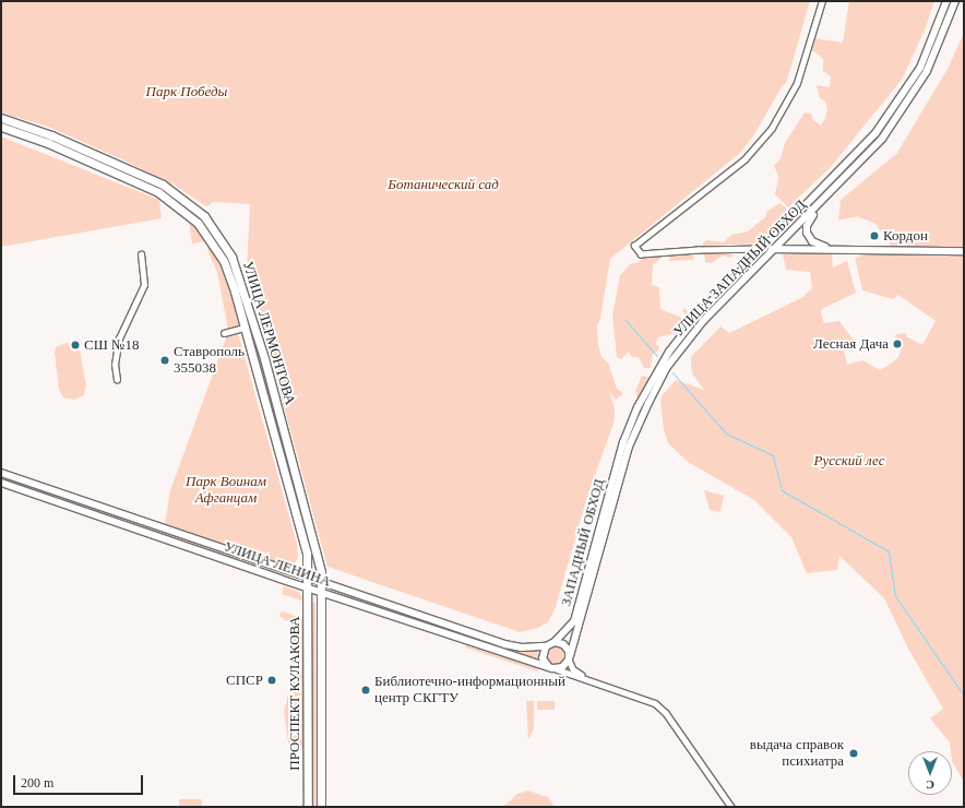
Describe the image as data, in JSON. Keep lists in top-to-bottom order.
{
  "streets": {
    "main road": [
      "УЛИЦА ЗАПАДНЫЙ ОБХОД",
      "УЛИЦА ЛЕРМОНТОВА",
      "ЗАПАДНЫЙ ОБХОД",
      "УЛИЦА ЛЕНИНА",
      "ПРОСПЕКТ КУЛАКОВА"
    ]
  },
  "crossings": [
    ["УЛИЦА ЗАПАДНЫЙ ОБХОД", "ЗАПАДНЫЙ ОБХОД"],
    ["УЛИЦА ЗАПАДНЫЙ ОБХОД", "УЛИЦА ЛЕНИНА"],
    ["УЛИЦА ЛЕРМОНТОВА", "УЛИЦА ЛЕНИНА"],
    ["УЛИЦА ЛЕРМОНТОВА", "ПРОСПЕКТ КУЛАКОВА"],
    ["ЗАПАДНЫЙ ОБХОД", "УЛИЦА ЛЕНИНА"],
    ["УЛИЦА ЛЕНИНА", "ПРОСПЕКТ КУЛАКОВА"]
  ],
  "parks": [
    "Парк Победы",
    "Ботанический сад",
    "Русский лес",
    "Парк Воинам Афганцам"
  ],
  "places": [
    "Кордон",
    "Лесная Дача",
    "СШ №18",
    "Ставрополь 355038",
    "СПСР",
    "Библиотечно-информационный центр СКГТУ",
    "выдача справок психиатра"
  ],
  "scale_bar": "200 m",
  "north": "bottom"
}
